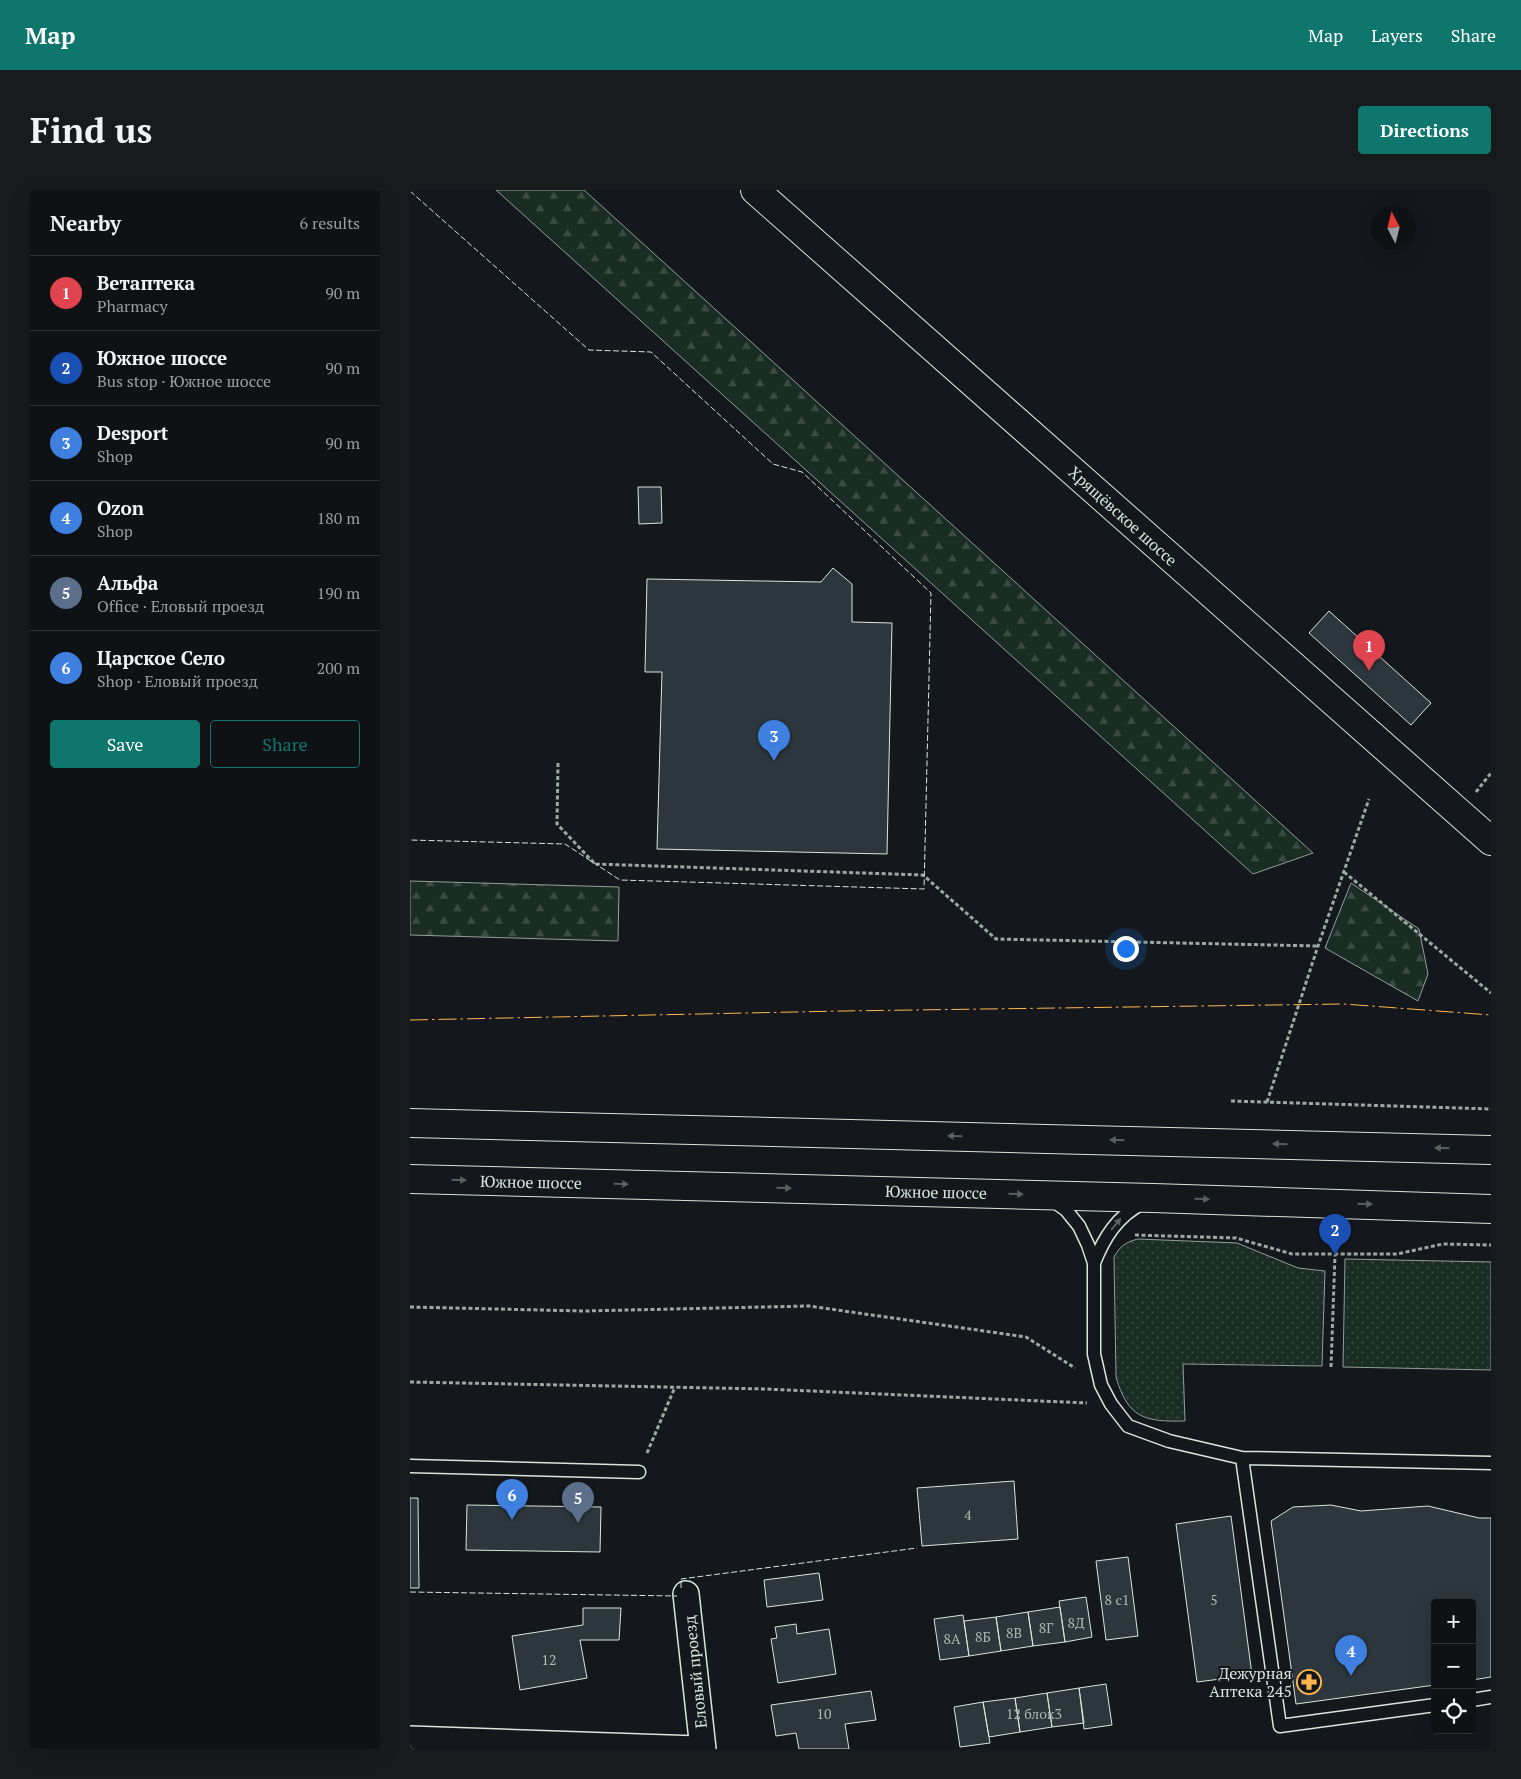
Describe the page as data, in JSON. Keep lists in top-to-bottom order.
{
  "streets": {
    "main road": ["Хрящёвское шоссе", "Южное шоссе"],
    "street": ["Еловый проезд"]
  },
  "places": {
    "pharmacy": ["Дежурная Аптека 245"]
  },
  "house_numbers": [
    "4",
    "8 с1",
    "5",
    "8Д",
    "8Г",
    "8В",
    "8Б",
    "8А",
    "12",
    "10",
    "12 блок3"
  ],
  "north": "top",
  "page": {
    "header": "Map",
    "nav": ["Map", "Layers", "Share"],
    "buttons": [
      "Directions",
      ["Save", "Share"]
    ],
    "title": "Find us",
    "heading": ["Nearby", "6 results"],
    "list": [
      {
        "mark": "1",
        "name": "Ветаптека",
        "note": "Pharmacy",
        "value": "90 m"
      },
      {
        "mark": "2",
        "name": "Южное шоссе",
        "note": "Bus stop · Южное шоссе",
        "value": "90 m"
      },
      {
        "mark": "3",
        "name": "Desport",
        "note": "Shop",
        "value": "90 m"
      },
      {
        "mark": "4",
        "name": "Ozon",
        "note": "Shop",
        "value": "180 m"
      },
      {
        "mark": "5",
        "name": "Альфа",
        "note": "Office · Еловый проезд",
        "value": "190 m"
      },
      {
        "mark": "6",
        "name": "Царское Село",
        "note": "Shop · Еловый проезд",
        "value": "200 m"
      }
    ],
    "pins": [
      "1",
      "3",
      "2",
      "6",
      "5",
      "4"
    ],
    "map_buttons": ["+", "−"]
  }
}
